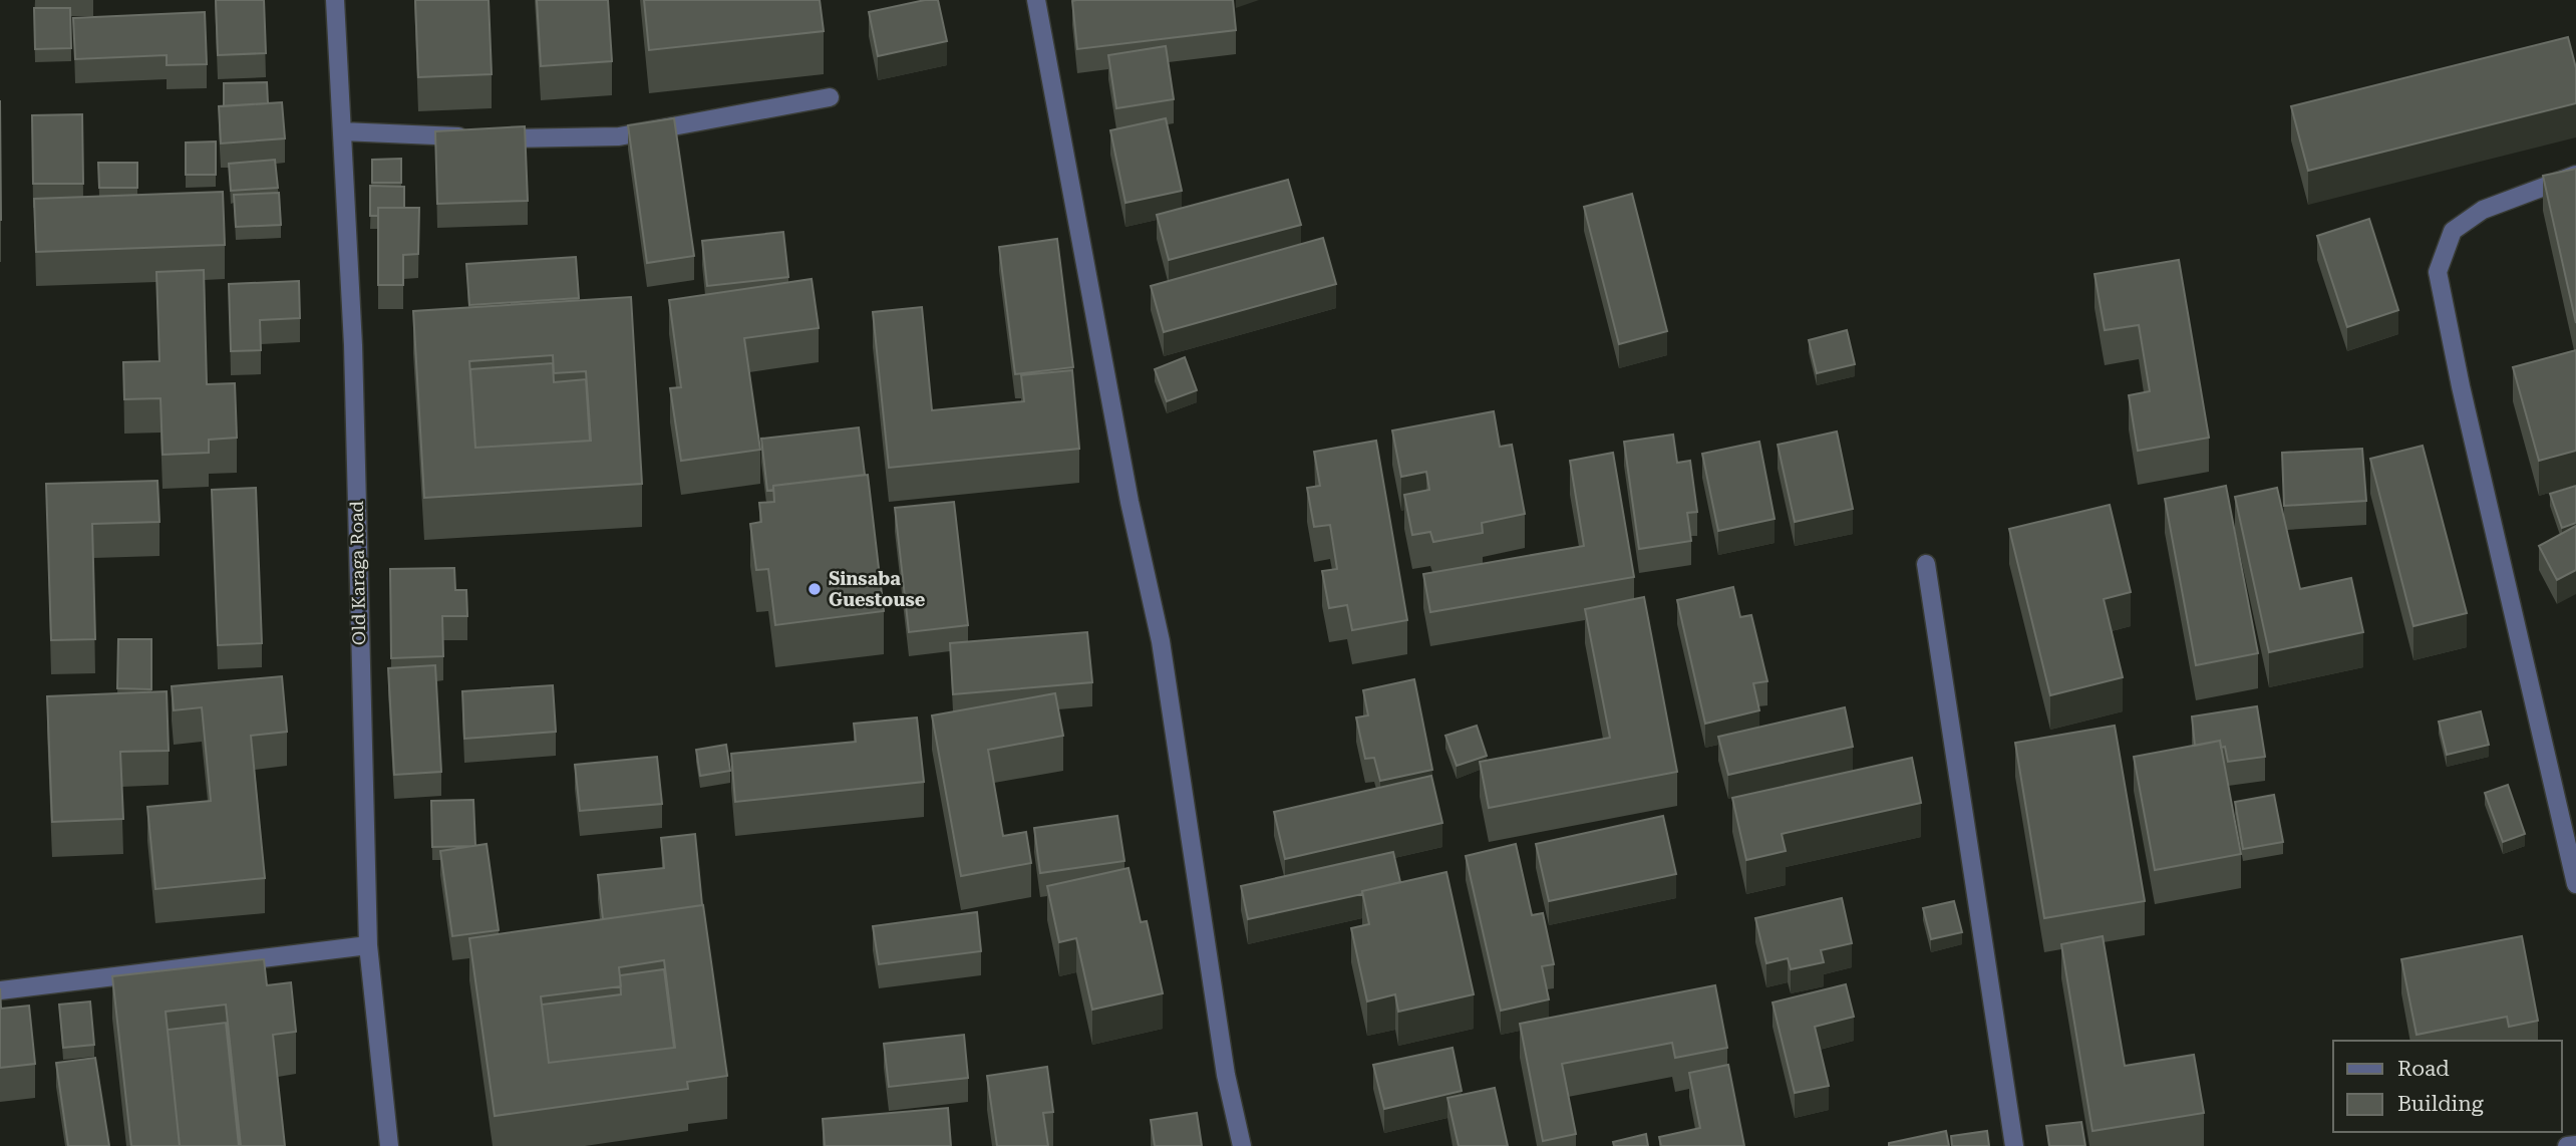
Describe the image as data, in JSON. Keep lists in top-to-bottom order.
{
  "streets": {
    "street": ["Old Karaga Road"]
  },
  "places": ["Sinsaba Guestouse"],
  "legend": ["Road", "Building"]
}
